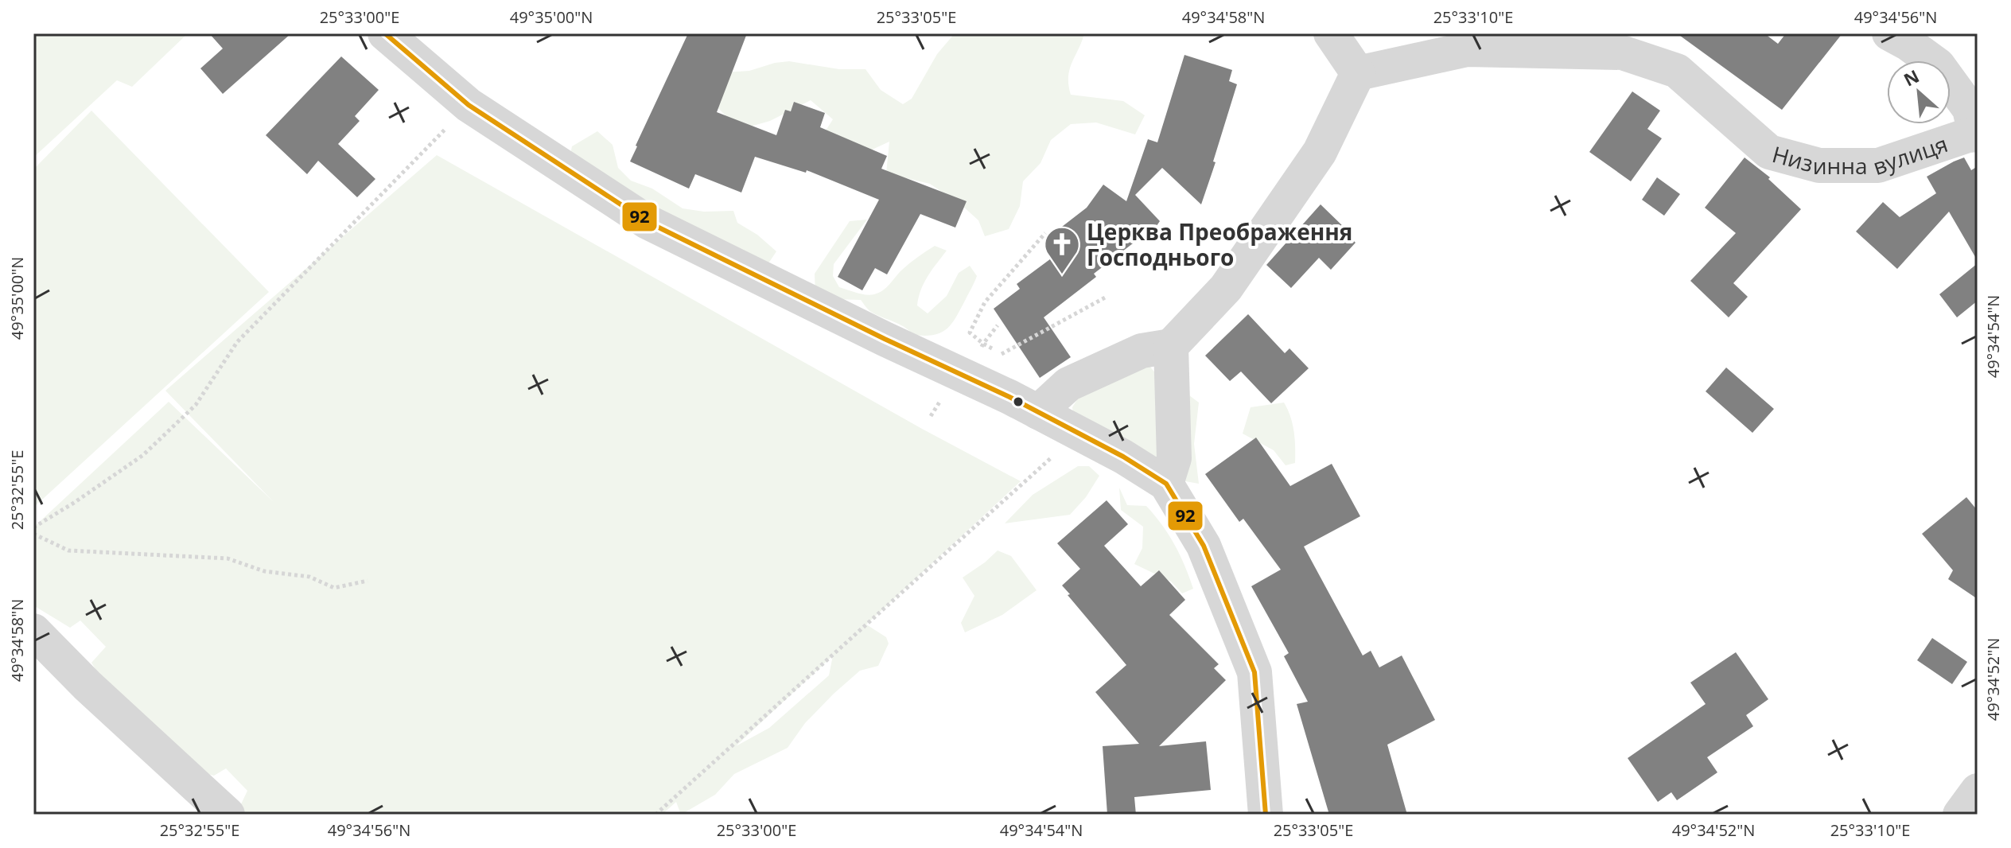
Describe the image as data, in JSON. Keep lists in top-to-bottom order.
{
  "streets": {
    "street": ["Низинна вулиця"]
  },
  "places": {
    "church": ["Церква Преображення Господнього"]
  },
  "lines": ["transit line 92"],
  "north": "top left",
  "coordinates": [
    "25°33'00\"E",
    "49°35'00\"N",
    "25°33'05\"E",
    "49°34'58\"N",
    "25°33'10\"E",
    "49°34'56\"N",
    "49°34'54\"N",
    "25°32'55\"E",
    "49°34'52\"N"
  ]
}
